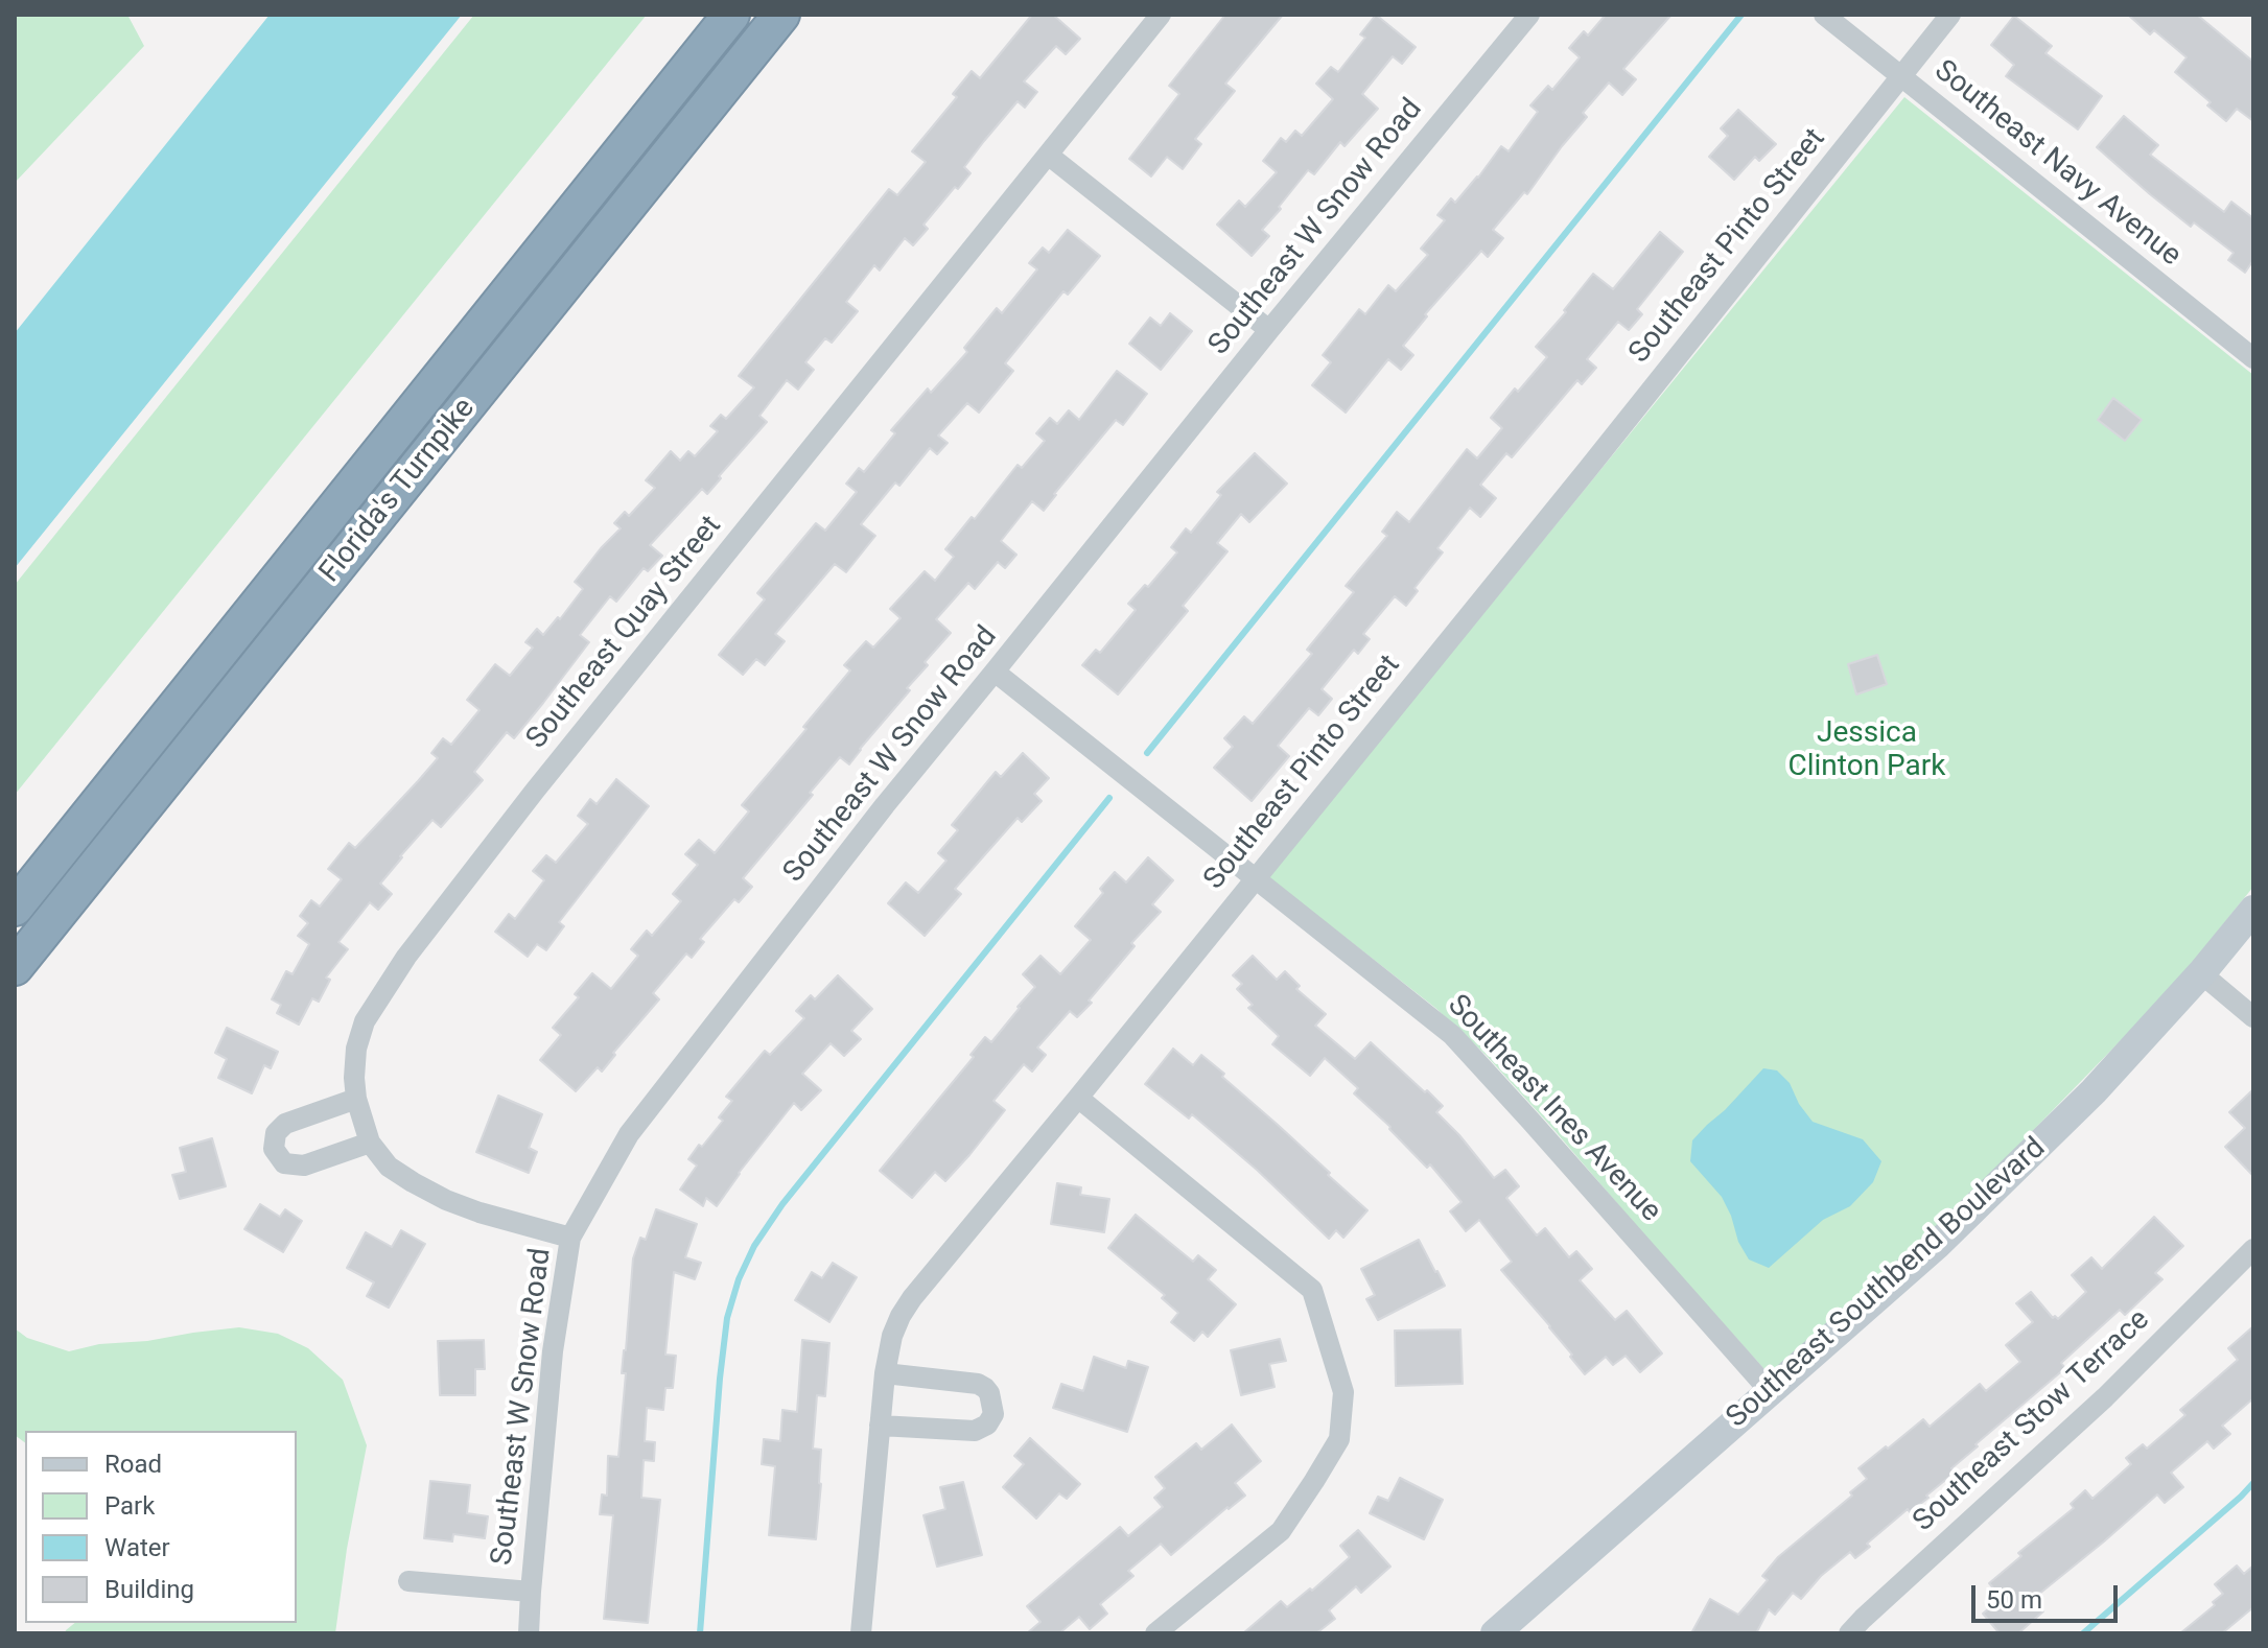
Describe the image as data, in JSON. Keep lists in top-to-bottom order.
{
  "streets": {
    "highway": ["Florida's Turnpike"],
    "street": [
      "Southeast Navy Avenue",
      "Southeast W Snow Road",
      "Southeast Pinto Street",
      "Southeast Quay Street",
      "Southeast Ines Avenue",
      "Southeast Southbend Boulevard",
      "Southeast Stow Terrace"
    ]
  },
  "crossings": [
    ["Southeast Navy Avenue", "Southeast Pinto Street"],
    ["Southeast W Snow Road", "Southeast Quay Street"],
    ["Southeast W Snow Road", "Southeast Ines Avenue"],
    ["Southeast Pinto Street", "Southeast Ines Avenue"],
    ["Southeast Ines Avenue", "Southeast Southbend Boulevard"]
  ],
  "parks": ["Jessica Clinton Park"],
  "legend": [
    "Road",
    "Park",
    "Water",
    "Building"
  ],
  "scale_bar": "50 m"
}
